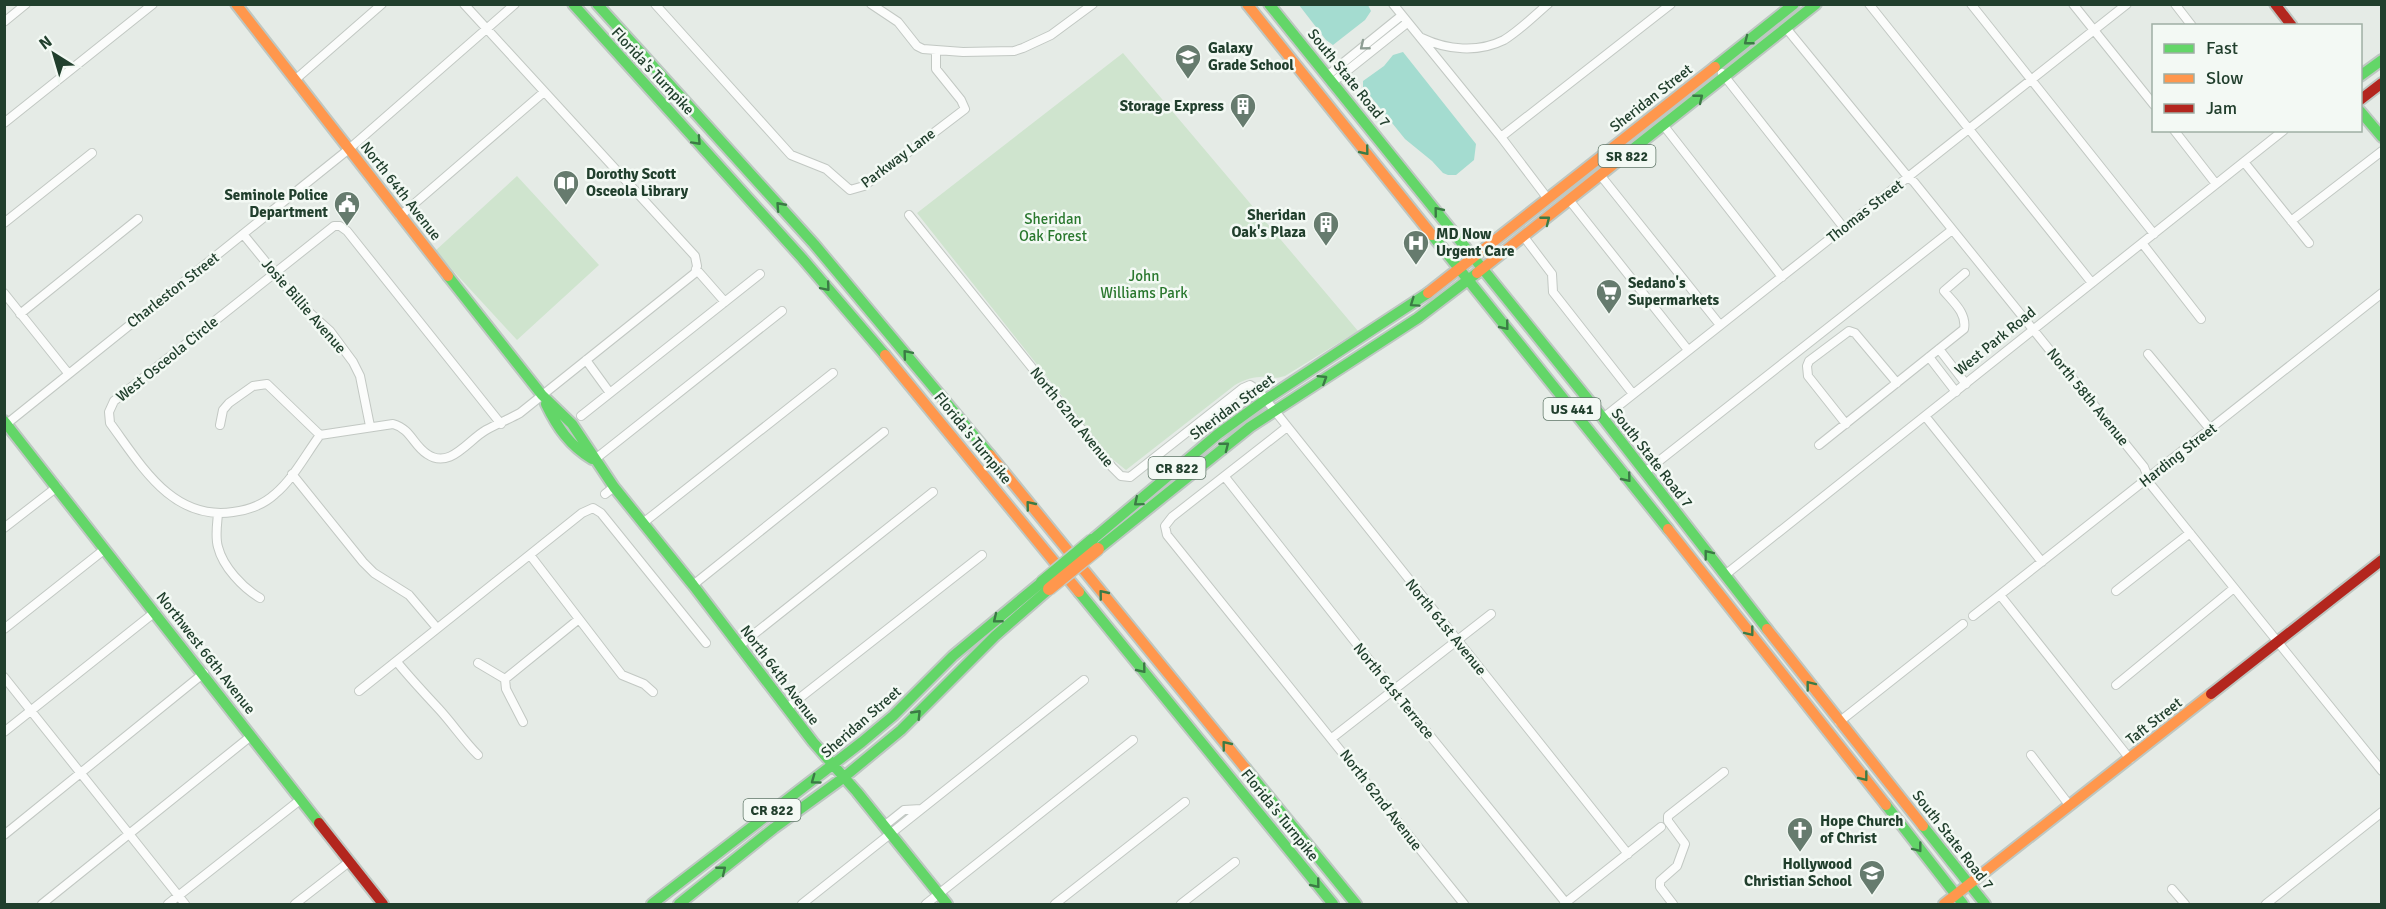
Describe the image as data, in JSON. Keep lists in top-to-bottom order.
{
  "streets": {
    "main road": [
      "Florida's Turnpike",
      "South State Road 7",
      "Sheridan Street",
      "SR 822",
      "North 64th Avenue",
      "US 441",
      "CR 822",
      "Northwest 66th Avenue",
      "Taft Street"
    ],
    "street": [
      "Parkway Lane",
      "Thomas Street",
      "Charleston Street",
      "Josie Billie Avenue",
      "West Park Road",
      "West Osceola Circle",
      "North 58th Avenue",
      "North 62nd Avenue",
      "Harding Street",
      "North 61st Avenue",
      "North 61st Terrace"
    ]
  },
  "crossings": [
    ["South State Road 7", "Sheridan Street"],
    ["South State Road 7", "Thomas Street"],
    ["South State Road 7", "West Park Road"],
    ["South State Road 7", "Taft Street"],
    ["Sheridan Street", "North 64th Avenue"],
    ["Sheridan Street", "North 58th Avenue"],
    ["Sheridan Street", "North 62nd Avenue"],
    ["Sheridan Street", "North 61st Avenue"],
    ["North 64th Avenue", "Charleston Street"],
    ["Thomas Street", "North 58th Avenue"],
    ["Charleston Street", "Josie Billie Avenue"],
    ["Charleston Street", "Northwest 66th Avenue"],
    ["Josie Billie Avenue", "West Osceola Circle"],
    ["West Park Road", "North 58th Avenue"],
    ["North 58th Avenue", "Harding Street"],
    ["North 58th Avenue", "Taft Street"],
    ["North 62nd Avenue", "North 61st Avenue"],
    ["North 62nd Avenue", "North 61st Terrace"]
  ],
  "parks": ["Sheridan Oak Forest", "John Williams Park"],
  "places": {
    "school or university": ["Galaxy Grade School", "Hollywood Christian School"],
    "building": ["Storage Express", "Sheridan Oak's Plaza"],
    "library": ["Dorothy Scott Osceola Library"],
    "public building": ["Seminole Police Department"],
    "hospital": ["MD Now Urgent Care"],
    "supermarket": ["Sedano's Supermarkets"],
    "church": ["Hope Church of Christ"]
  },
  "legend": ["Fast", "Slow", "Jam"],
  "north": "top left"
}
